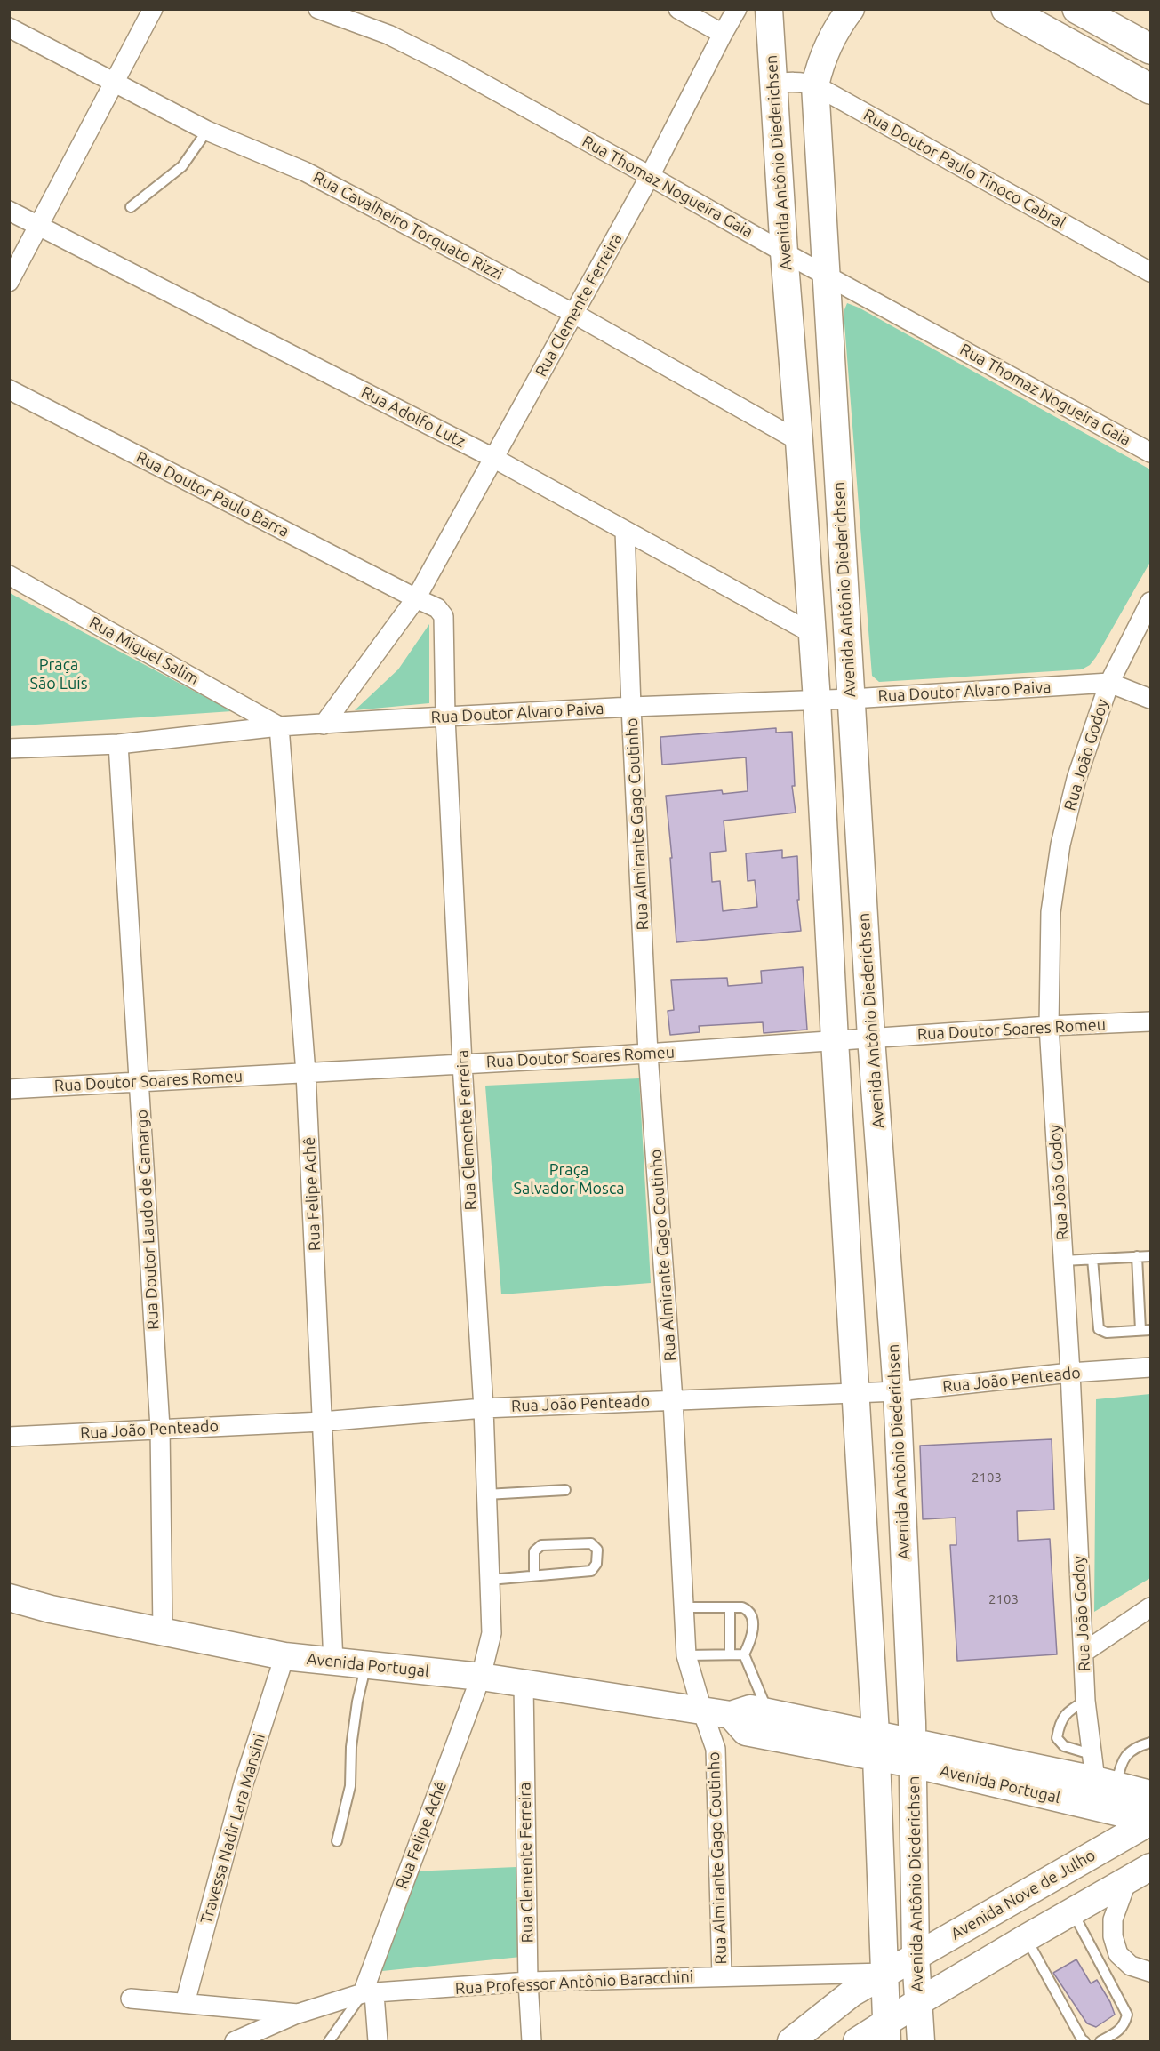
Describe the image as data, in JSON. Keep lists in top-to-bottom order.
{
  "streets": {
    "main road": ["Avenida Antônio Diederichsen", "Avenida Portugal", "Avenida Nove de Julho"],
    "street": [
      "Rua Doutor Paulo Tinoco Cabral",
      "Rua Thomaz Nogueira Gaia",
      "Rua Cavalheiro Torquato Rizzi",
      "Rua Clemente Ferreira",
      "Rua Adolfo Lutz",
      "Rua Doutor Paulo Barra",
      "Rua Miguel Salim",
      "Rua Doutor Alvaro Paiva",
      "Rua João Godoy",
      "Rua Almirante Gago Coutinho",
      "Rua Doutor Soares Romeu",
      "Rua Felipe Achê",
      "Rua Doutor Laudo de Camargo",
      "Rua João Penteado",
      "Travessa Nadir Lara Mansini",
      "Rua Professor Antônio Baracchini"
    ]
  },
  "crossings": [
    ["Avenida Antônio Diederichsen", "Rua Doutor Paulo Tinoco Cabral"],
    ["Avenida Antônio Diederichsen", "Rua Thomaz Nogueira Gaia"],
    ["Avenida Antônio Diederichsen", "Rua Cavalheiro Torquato Rizzi"],
    ["Avenida Antônio Diederichsen", "Rua Adolfo Lutz"],
    ["Avenida Antônio Diederichsen", "Rua Doutor Alvaro Paiva"],
    ["Avenida Antônio Diederichsen", "Rua Doutor Soares Romeu"],
    ["Avenida Antônio Diederichsen", "Rua João Penteado"],
    ["Avenida Antônio Diederichsen", "Avenida Portugal"],
    ["Avenida Antônio Diederichsen", "Avenida Nove de Julho"],
    ["Avenida Antônio Diederichsen", "Rua Professor Antônio Baracchini"],
    ["Rua Thomaz Nogueira Gaia", "Rua Clemente Ferreira"],
    ["Rua Cavalheiro Torquato Rizzi", "Rua Clemente Ferreira"],
    ["Rua Clemente Ferreira", "Rua Adolfo Lutz"],
    ["Rua Clemente Ferreira", "Rua Doutor Paulo Barra"],
    ["Rua Clemente Ferreira", "Rua Doutor Alvaro Paiva"],
    ["Rua Clemente Ferreira", "Rua Doutor Soares Romeu"],
    ["Rua Clemente Ferreira", "Rua Felipe Achê"],
    ["Rua Clemente Ferreira", "Rua João Penteado"],
    ["Rua Clemente Ferreira", "Avenida Portugal"],
    ["Rua Clemente Ferreira", "Rua Professor Antônio Baracchini"],
    ["Rua Adolfo Lutz", "Rua Almirante Gago Coutinho"],
    ["Rua Miguel Salim", "Rua Doutor Alvaro Paiva"],
    ["Rua Miguel Salim", "Rua Felipe Achê"],
    ["Rua Doutor Alvaro Paiva", "Rua João Godoy"],
    ["Rua Doutor Alvaro Paiva", "Rua Almirante Gago Coutinho"],
    ["Rua Doutor Alvaro Paiva", "Rua Felipe Achê"],
    ["Rua Doutor Alvaro Paiva", "Rua Doutor Laudo de Camargo"],
    ["Rua João Godoy", "Rua Doutor Soares Romeu"],
    ["Rua João Godoy", "Rua João Penteado"],
    ["Rua João Godoy", "Avenida Portugal"],
    ["Rua Almirante Gago Coutinho", "Rua Doutor Soares Romeu"],
    ["Rua Almirante Gago Coutinho", "Rua João Penteado"],
    ["Rua Almirante Gago Coutinho", "Avenida Portugal"],
    ["Rua Almirante Gago Coutinho", "Rua Professor Antônio Baracchini"],
    ["Rua Doutor Soares Romeu", "Rua Felipe Achê"],
    ["Rua Doutor Soares Romeu", "Rua Doutor Laudo de Camargo"],
    ["Rua Felipe Achê", "Rua João Penteado"],
    ["Rua Felipe Achê", "Avenida Portugal"],
    ["Rua Felipe Achê", "Rua Professor Antônio Baracchini"],
    ["Rua Doutor Laudo de Camargo", "Rua João Penteado"],
    ["Rua Doutor Laudo de Camargo", "Avenida Portugal"],
    ["Avenida Portugal", "Travessa Nadir Lara Mansini"],
    ["Avenida Portugal", "Avenida Nove de Julho"],
    ["Travessa Nadir Lara Mansini", "Rua Professor Antônio Baracchini"],
    ["Avenida Nove de Julho", "Rua Professor Antônio Baracchini"]
  ],
  "parks": ["Praça São Luís", "Praça Salvador Mosca"],
  "house_numbers": ["2103", "2103"]
}
